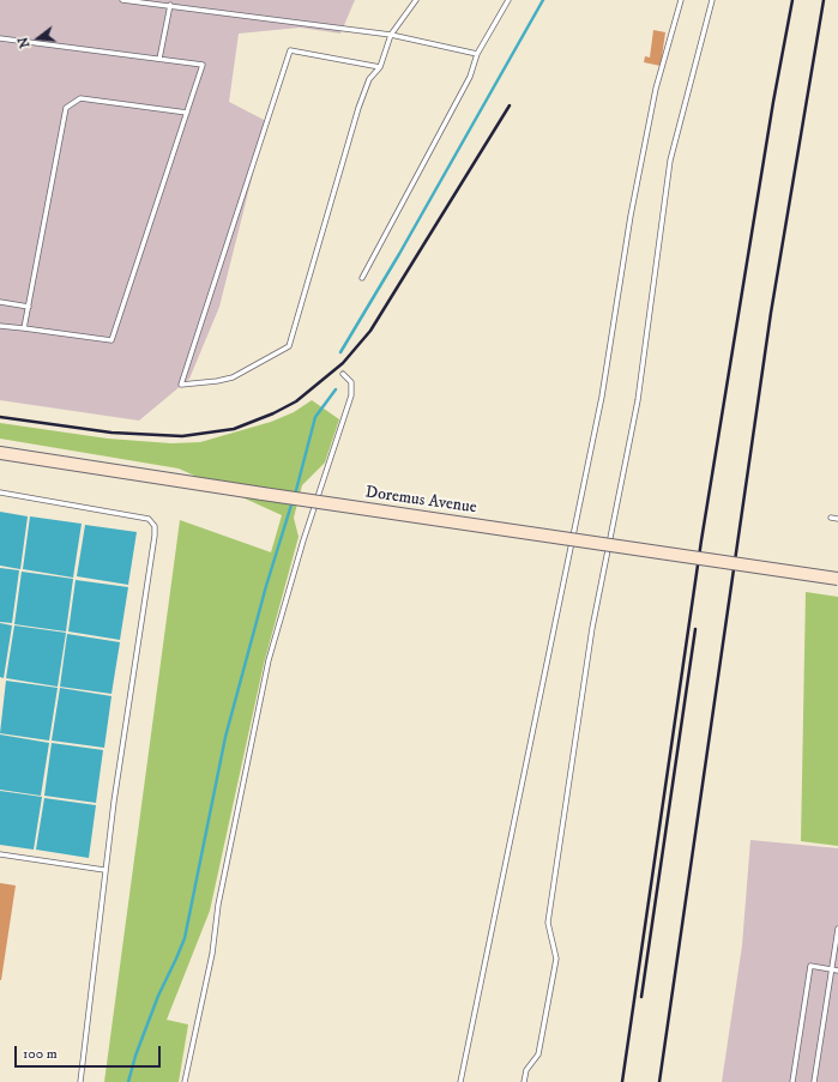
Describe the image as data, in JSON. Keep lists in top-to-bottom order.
{
  "streets": {
    "main road": ["Doremus Avenue"]
  },
  "scale_bar": "100 m",
  "north": "left"
}
